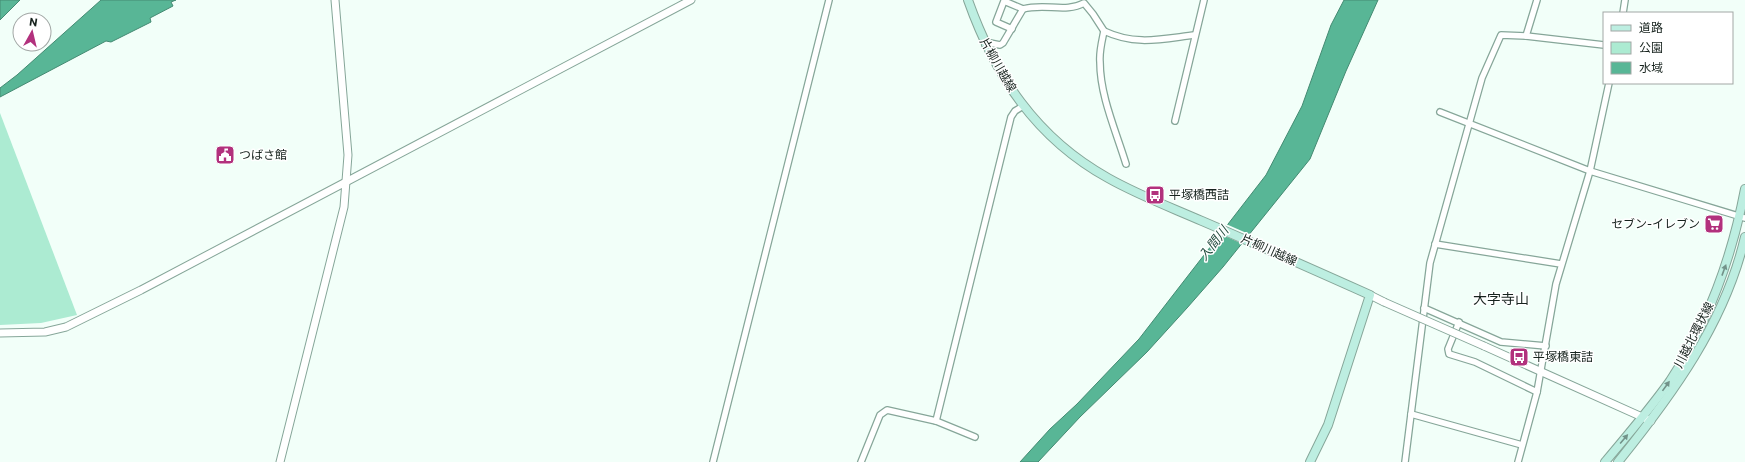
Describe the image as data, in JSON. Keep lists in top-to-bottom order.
{
  "streets": {
    "main road": ["片柳川越線", "川越北環状線"]
  },
  "districts": ["大字寺山"],
  "water": ["入間川"],
  "places": {
    "public building": ["つばさ館"],
    "bus stop": ["平塚橋西詰", "平塚橋東詰"],
    "supermarket": ["セブン-イレブン"]
  },
  "legend": ["道路", "公園", "水域"],
  "north": "top"
}
